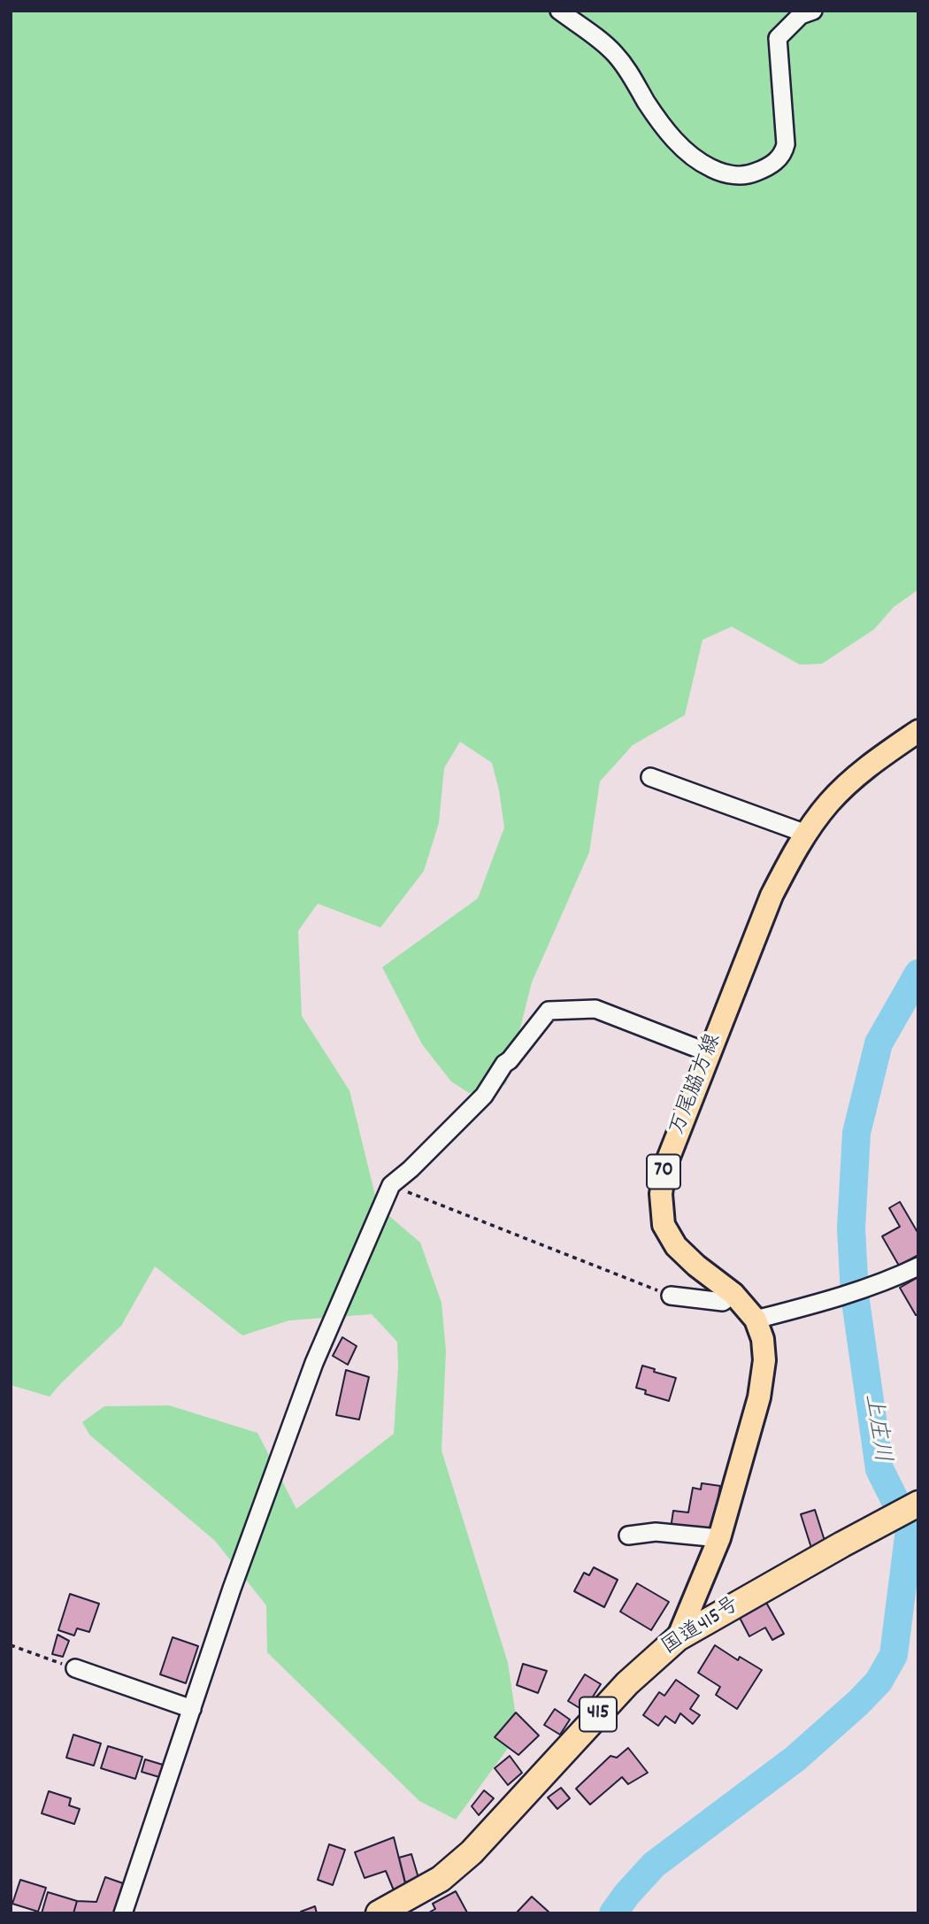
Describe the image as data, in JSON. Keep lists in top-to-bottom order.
{
  "streets": {
    "highway": ["国道415号", "415"],
    "main road": ["万尾脇方線", "70"]
  },
  "crossings": [
    ["万尾脇方線", "国道415号"]
  ],
  "water": ["上庄川"]
}
